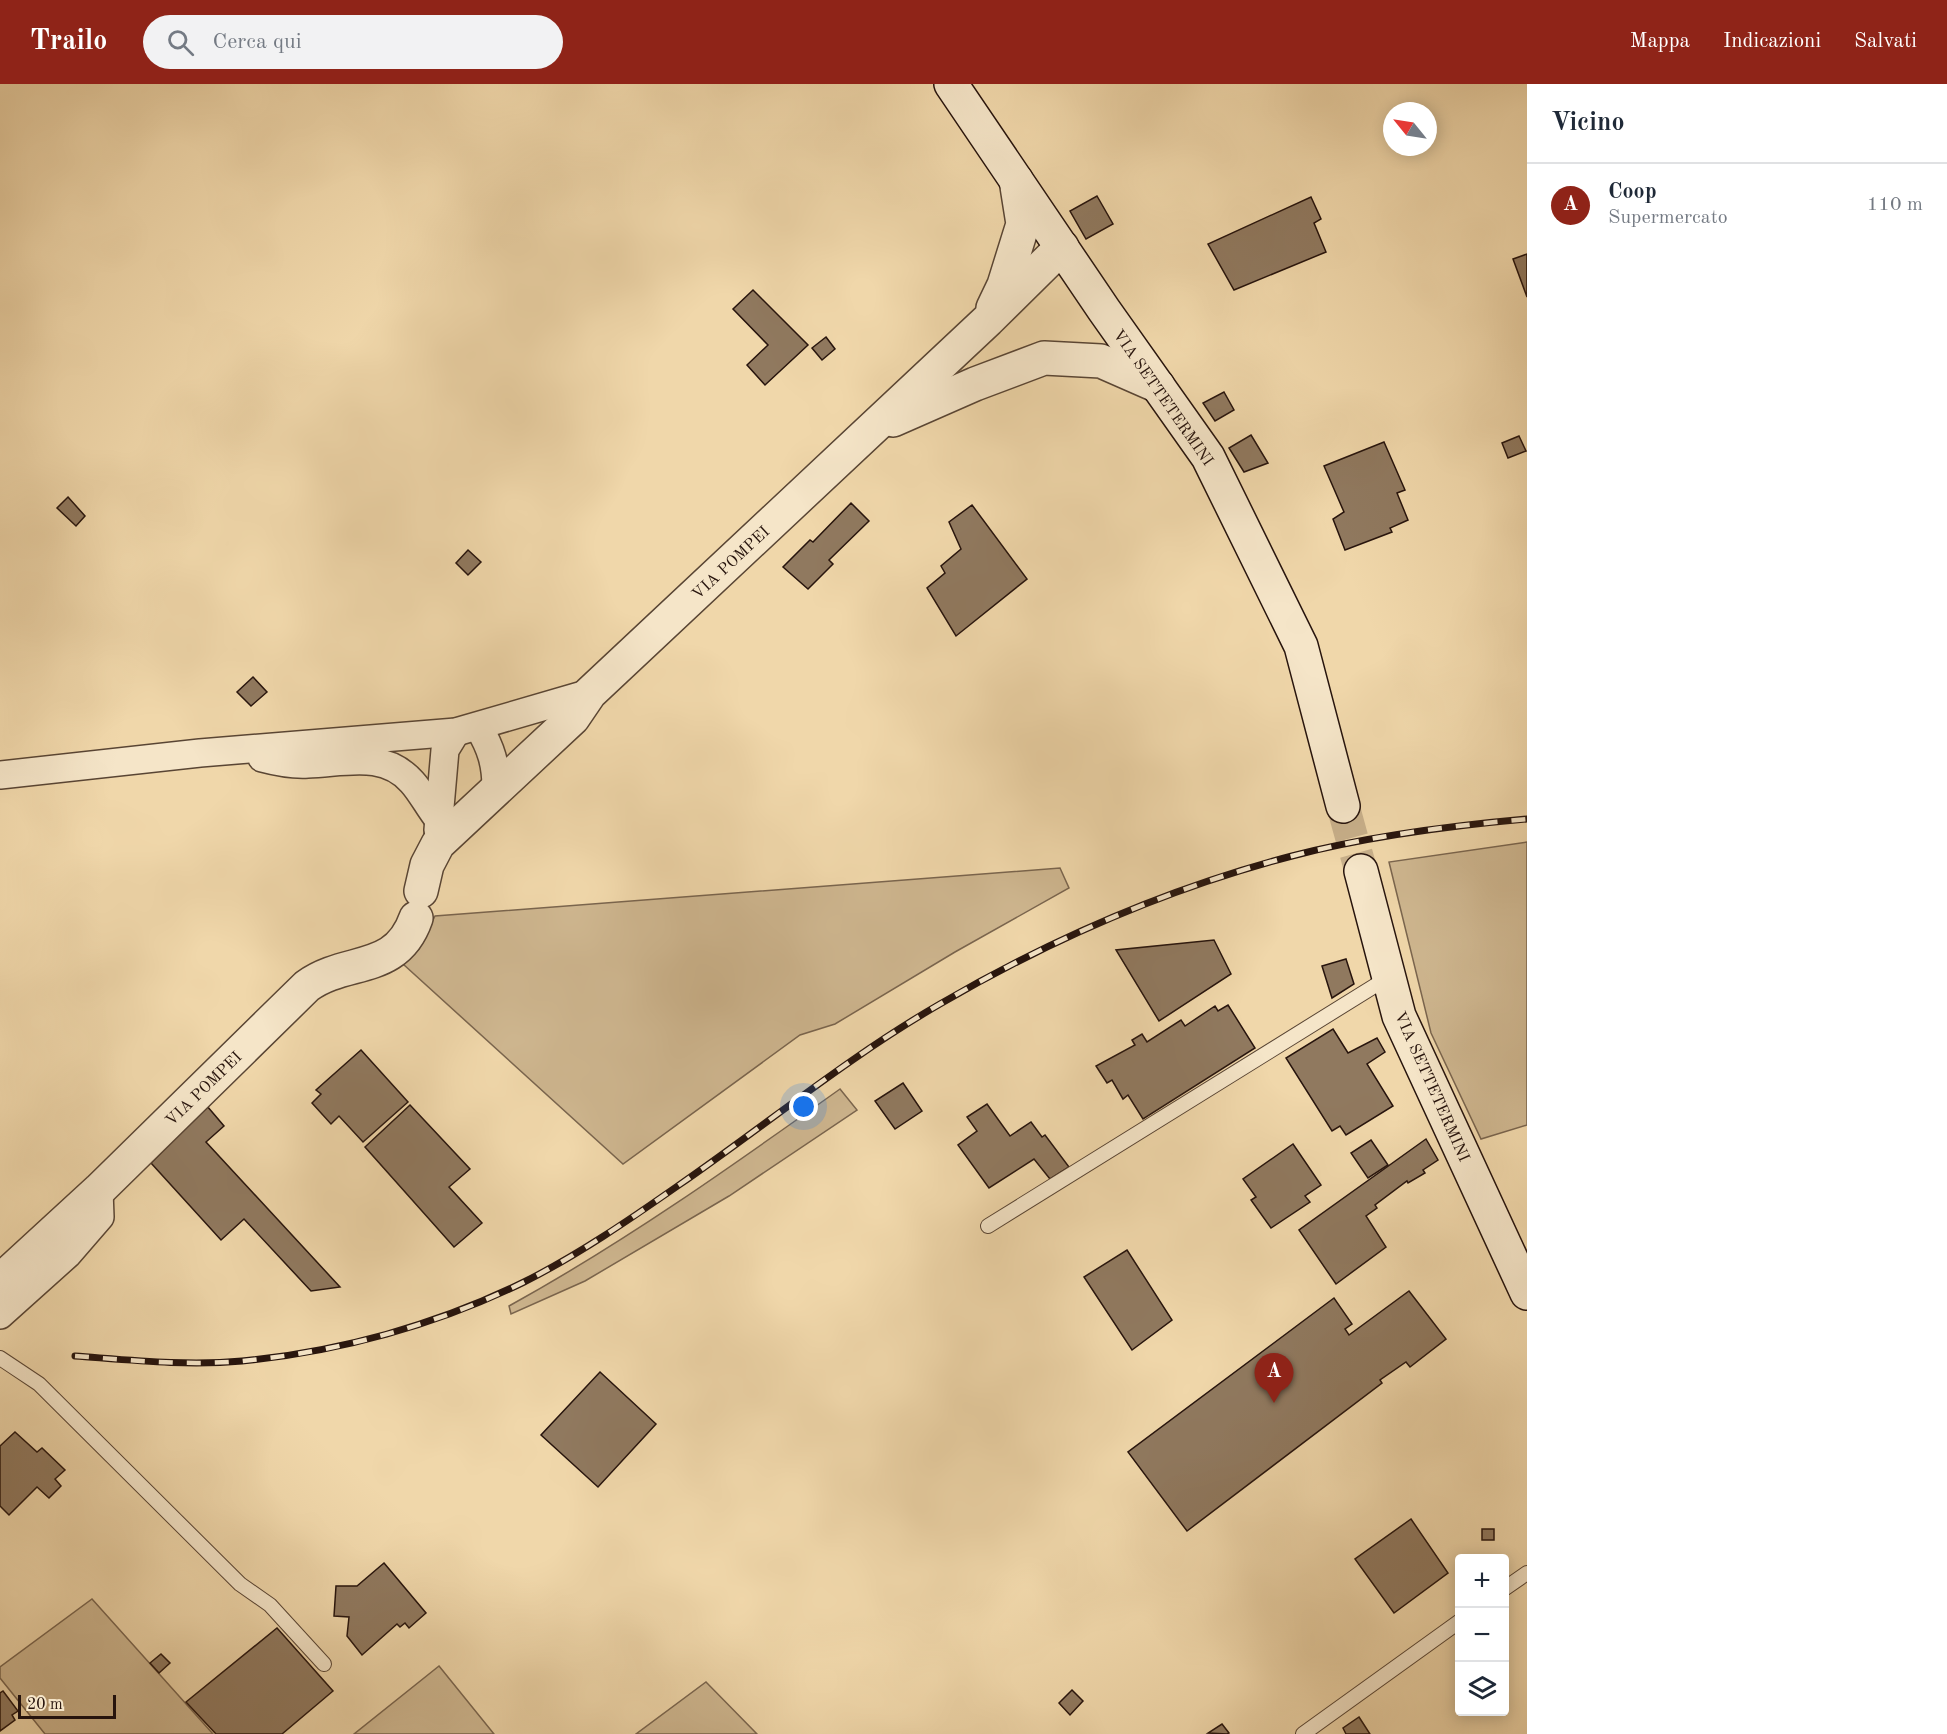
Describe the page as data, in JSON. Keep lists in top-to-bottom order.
{
  "streets": {
    "street": ["VIA SETTETERMINI", "VIA POMPEI"]
  },
  "crossings": [
    ["VIA SETTETERMINI", "VIA POMPEI"]
  ],
  "scale_bar": "20 m",
  "north": "top left",
  "page": {
    "header": "Trailo",
    "search": "Cerca qui",
    "nav": ["Mappa", "Indicazioni", "Salvati"],
    "heading": "Vicino",
    "list": [
      {
        "mark": "A",
        "name": "Coop",
        "note": "Supermercato",
        "value": "110 m"
      }
    ],
    "pins": "A",
    "map_buttons": ["+", "−"],
    "scale": "20 m"
  }
}
